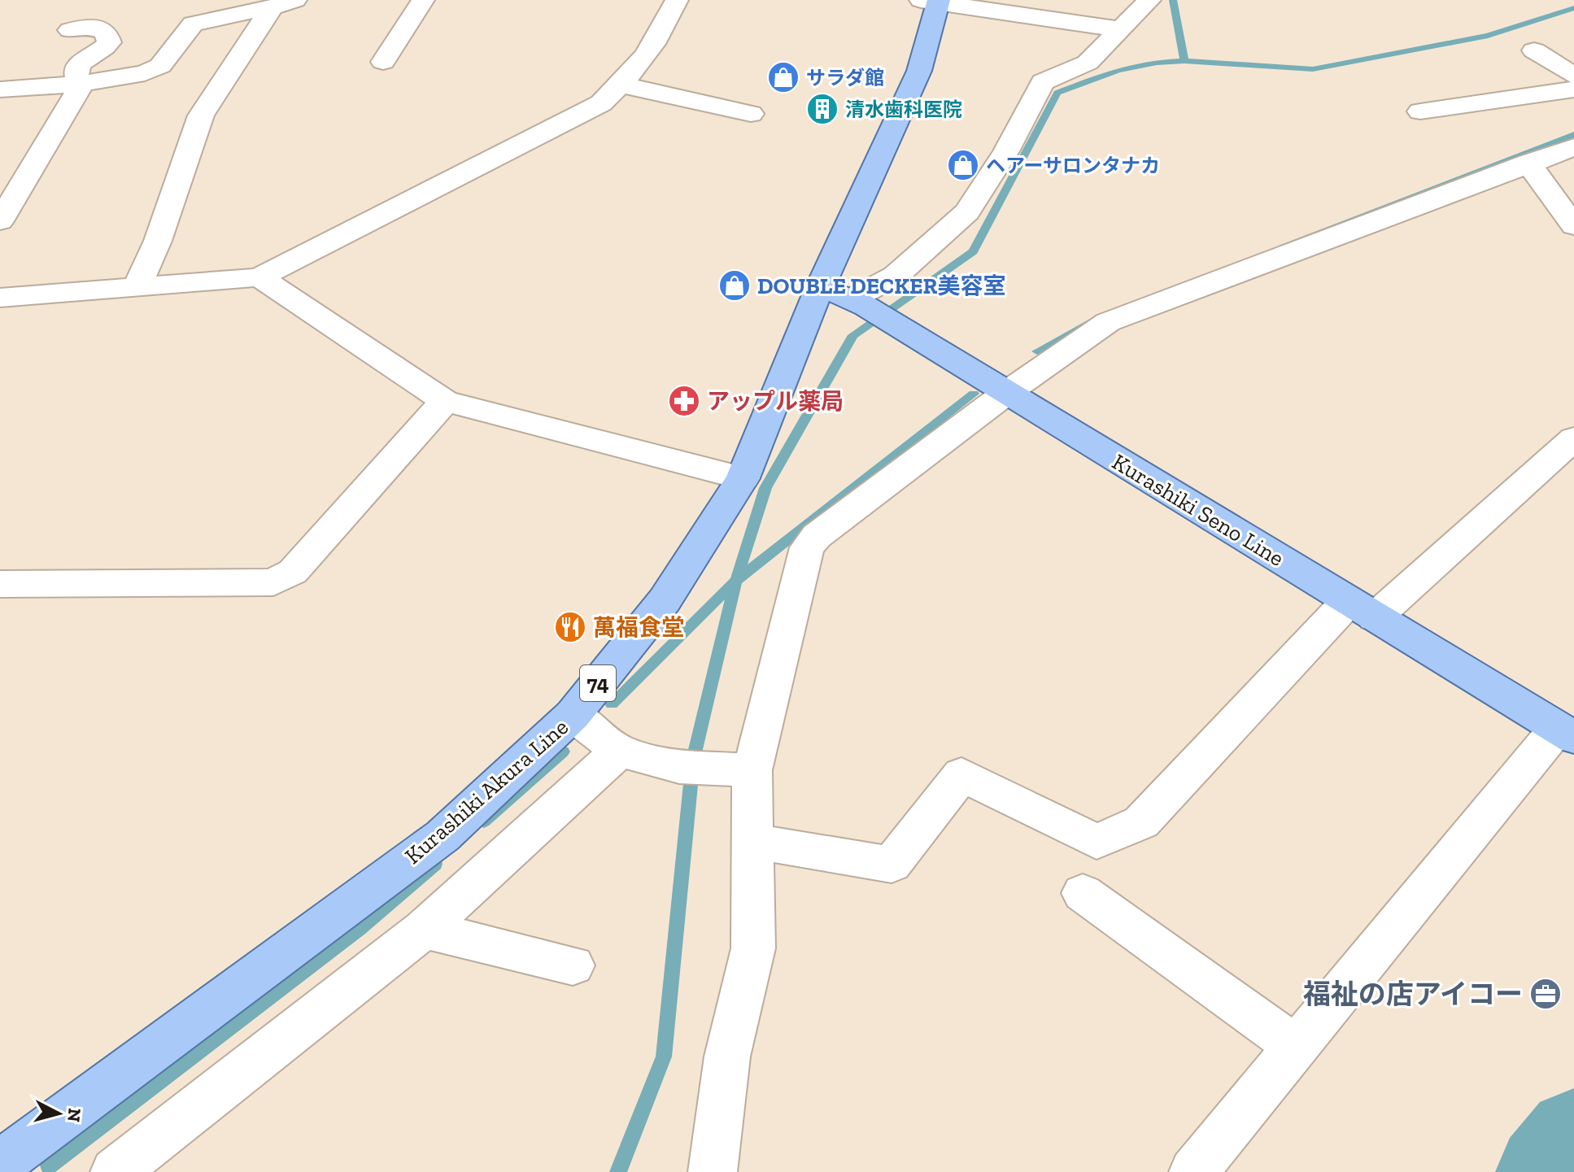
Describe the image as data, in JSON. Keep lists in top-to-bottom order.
{
  "streets": {
    "main road": ["Kurashiki Seno Line", "74", "Kurashiki Akura Line"]
  },
  "crossings": [
    ["Kurashiki Seno Line", "Kurashiki Akura Line"]
  ],
  "places": {
    "shop": ["サラダ館", "ヘアーサロンタナカ", "DOUBLE DECKER美容室"],
    "building": ["清水歯科医院"],
    "pharmacy": ["アップル薬局"],
    "restaurant": ["萬福食堂"],
    "office": ["福祉の店アイコー"]
  },
  "north": "right"
}
